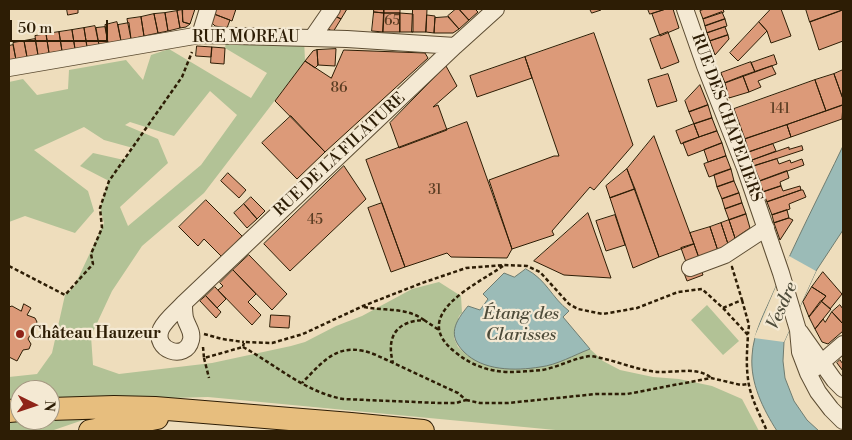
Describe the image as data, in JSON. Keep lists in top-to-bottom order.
{
  "streets": {
    "street": ["RUE MOREAU", "RUE DES CHAPELIERS", "RUE DE LA FILATURE"]
  },
  "crossings": [
    ["RUE MOREAU", "RUE DE LA FILATURE"]
  ],
  "water": ["Vesdre", "Étang des Clarisses"],
  "places": ["Château Hauzeur"],
  "house_numbers": [
    "65",
    "86",
    "141",
    "31",
    "45"
  ],
  "scale_bar": "50 m",
  "north": "right"
}
